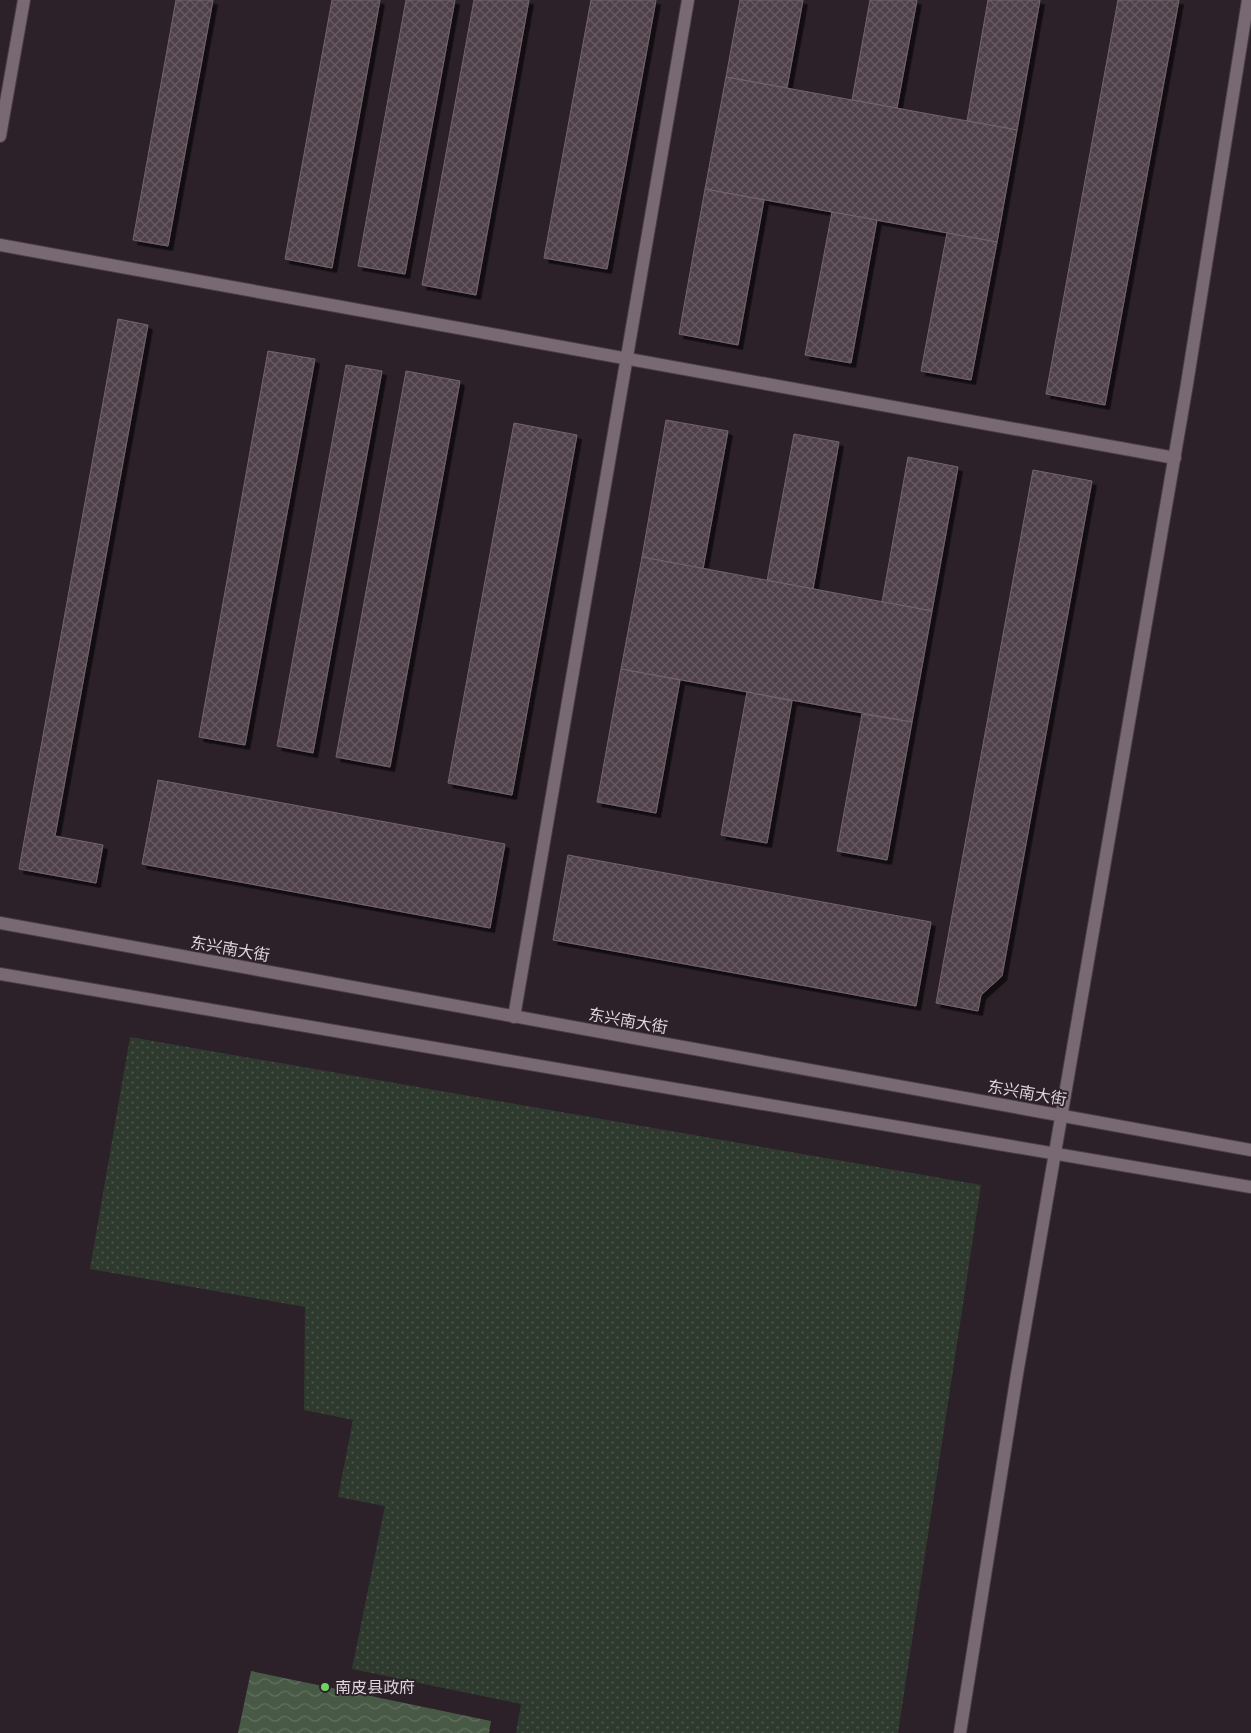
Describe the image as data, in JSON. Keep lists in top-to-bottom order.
{
  "streets": {
    "street": ["东兴南大街"]
  },
  "places": ["南皮县政府"]
}
